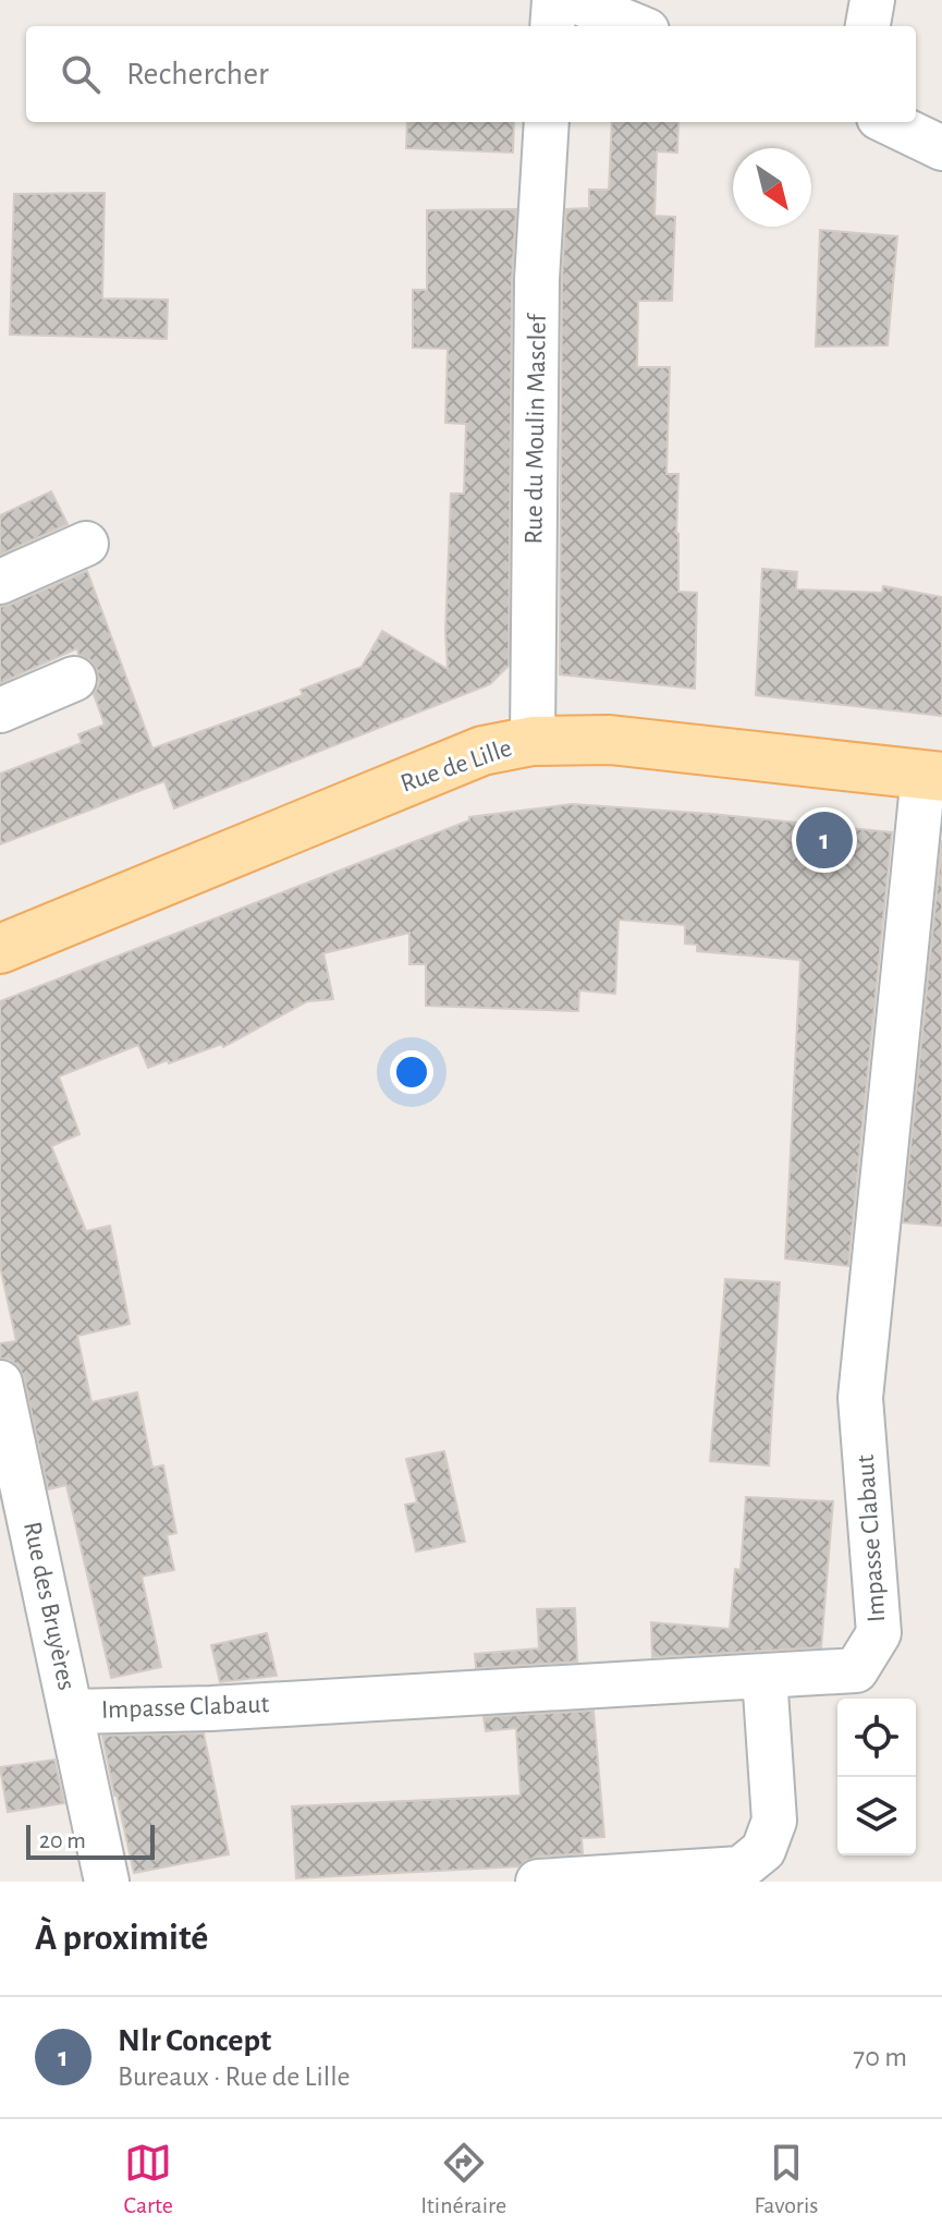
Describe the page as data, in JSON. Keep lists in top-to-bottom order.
{
  "streets": {
    "main road": ["Rue de Lille"],
    "street": ["Rue du Moulin Masclef", "Impasse Clabaut", "Rue des Bruyères"]
  },
  "crossings": [
    ["Rue du Moulin Masclef", "Rue de Lille"],
    ["Rue de Lille", "Impasse Clabaut"],
    ["Impasse Clabaut", "Rue des Bruyères"]
  ],
  "scale_bar": "20 m",
  "north": "bottom right",
  "page": {
    "search": "Rechercher",
    "pins": "1",
    "scale": "20 m",
    "heading": "À proximité",
    "list": [
      {
        "mark": "1",
        "name": "Nlr Concept",
        "note": "Bureaux · Rue de Lille",
        "value": "70 m"
      }
    ],
    "nav": ["Carte", "Itinéraire", "Favoris"]
  }
}
